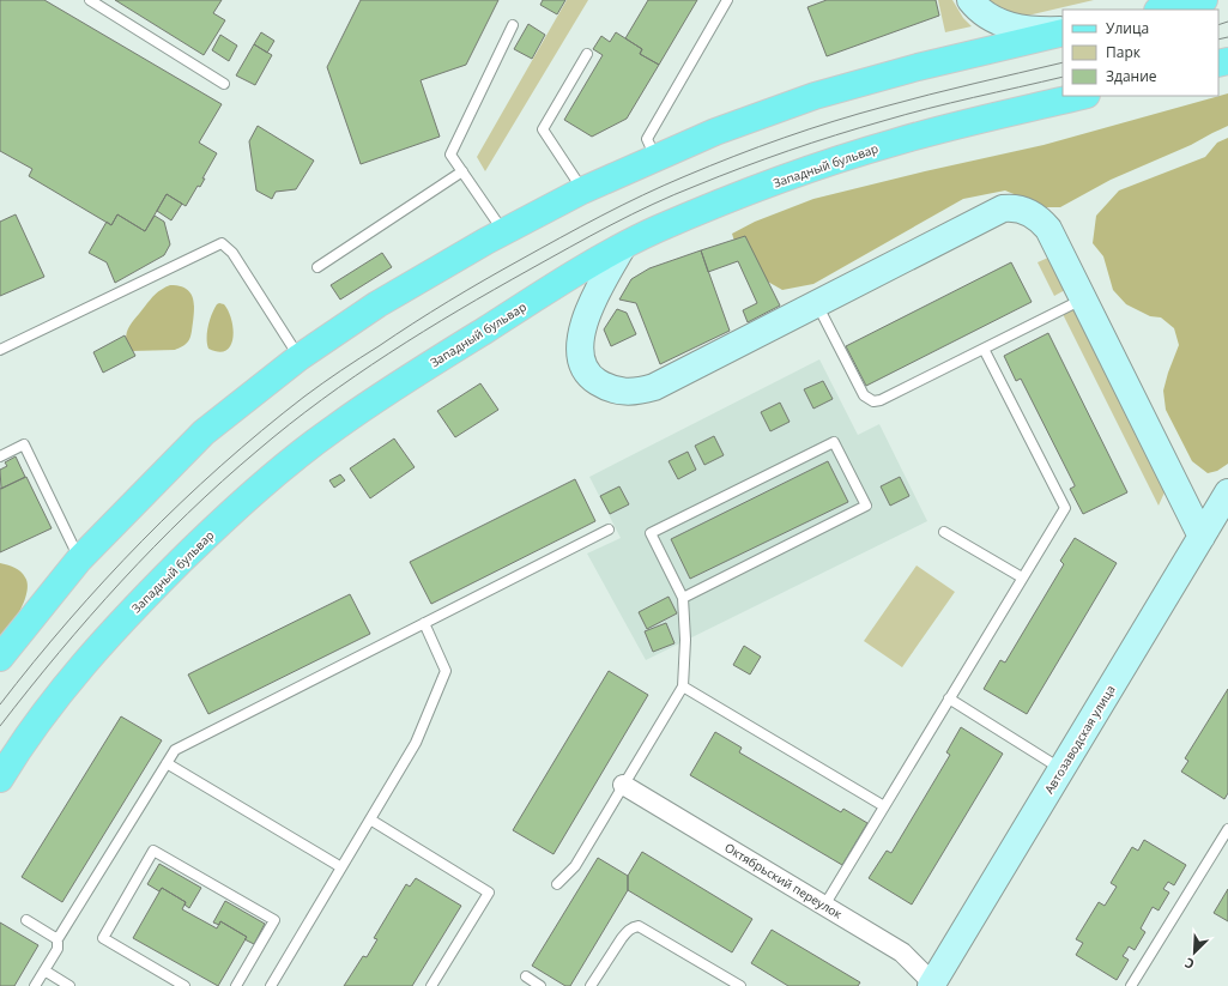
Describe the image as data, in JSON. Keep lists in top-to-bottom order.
{
  "streets": {
    "main road": ["Западный бульвар"],
    "street": ["Автозаводская улица", "Октябрьский переулок"]
  },
  "crossings": [
    ["Автозаводская улица", "Октябрьский переулок"]
  ],
  "legend": ["Улица", "Парк", "Здание"],
  "north": "bottom left"
}
